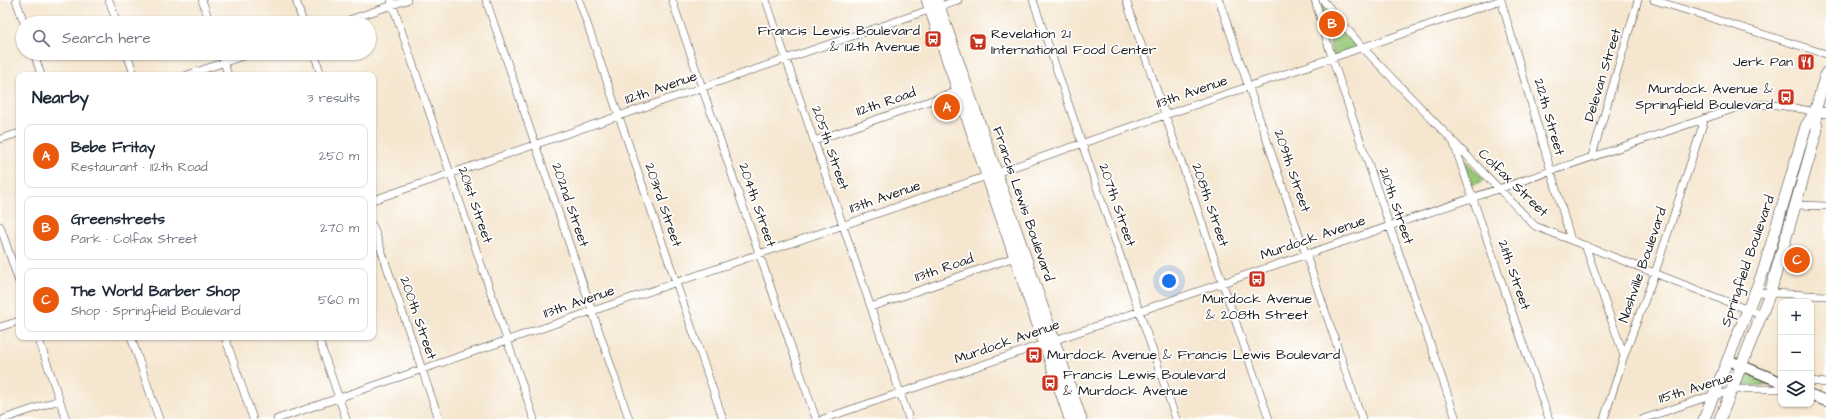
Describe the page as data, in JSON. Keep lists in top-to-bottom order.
{
  "streets": {
    "main road": ["Francis Lewis Boulevard", "Springfield Boulevard"],
    "street": [
      "Delevan Street",
      "112th Avenue",
      "113th Avenue",
      "112th Road",
      "212th Street",
      "205th Street",
      "209th Street",
      "Colfax Street",
      "201st Street",
      "202nd Street",
      "203rd Street",
      "204th Street",
      "207th Street",
      "208th Street",
      "210th Street",
      "Murdock Avenue",
      "Nashville Boulevard",
      "113th Road",
      "211th Street",
      "200th Street",
      "115th Avenue"
    ]
  },
  "crossings": [
    ["Delevan Street", "Murdock Avenue"],
    ["112th Avenue", "205th Street"],
    ["112th Avenue", "Francis Lewis Boulevard"],
    ["112th Avenue", "201st Street"],
    ["112th Avenue", "202nd Street"],
    ["112th Avenue", "203rd Street"],
    ["112th Avenue", "204th Street"],
    ["113th Avenue", "212th Street"],
    ["113th Avenue", "205th Street"],
    ["113th Avenue", "209th Street"],
    ["113th Avenue", "Colfax Street"],
    ["113th Avenue", "Francis Lewis Boulevard"],
    ["113th Avenue", "201st Street"],
    ["113th Avenue", "202nd Street"],
    ["113th Avenue", "203rd Street"],
    ["113th Avenue", "204th Street"],
    ["113th Avenue", "207th Street"],
    ["113th Avenue", "208th Street"],
    ["113th Avenue", "210th Street"],
    ["113th Avenue", "200th Street"],
    ["112th Road", "205th Street"],
    ["112th Road", "Francis Lewis Boulevard"],
    ["212th Street", "Colfax Street"],
    ["212th Street", "Murdock Avenue"],
    ["205th Street", "Murdock Avenue"],
    ["205th Street", "113th Road"],
    ["209th Street", "Murdock Avenue"],
    ["Colfax Street", "Murdock Avenue"],
    ["Colfax Street", "Springfield Boulevard"],
    ["Colfax Street", "Nashville Boulevard"],
    ["Colfax Street", "211th Street"],
    ["Francis Lewis Boulevard", "Murdock Avenue"],
    ["Francis Lewis Boulevard", "113th Road"],
    ["207th Street", "Murdock Avenue"],
    ["208th Street", "Murdock Avenue"],
    ["210th Street", "Murdock Avenue"],
    ["Murdock Avenue", "Springfield Boulevard"],
    ["Murdock Avenue", "Nashville Boulevard"],
    ["Murdock Avenue", "211th Street"],
    ["Springfield Boulevard", "115th Avenue"]
  ],
  "places": {
    "bus stop": [
      "Francis Lewis Boulevard & 112th Avenue",
      "Murdock Avenue & Springfield Boulevard",
      "Murdock Avenue & 208th Street",
      "Murdock Avenue & Francis Lewis Boulevard",
      "Francis Lewis Boulevard & Murdock Avenue"
    ],
    "supermarket": ["Revelation 21 International Food Center"],
    "restaurant": ["Jerk Pan"]
  },
  "page": {
    "pins": ["B", "A", "C"],
    "search": "Search here",
    "heading": ["Nearby", "3 results"],
    "list": [
      {
        "mark": "A",
        "name": "Bebe Fritay",
        "note": "Restaurant · 112th Road",
        "value": "250 m"
      },
      {
        "mark": "B",
        "name": "Greenstreets",
        "note": "Park · Colfax Street",
        "value": "270 m"
      },
      {
        "mark": "C",
        "name": "The World Barber Shop",
        "note": "Shop · Springfield Boulevard",
        "value": "560 m"
      }
    ],
    "map_buttons": ["+", "−"]
  }
}
